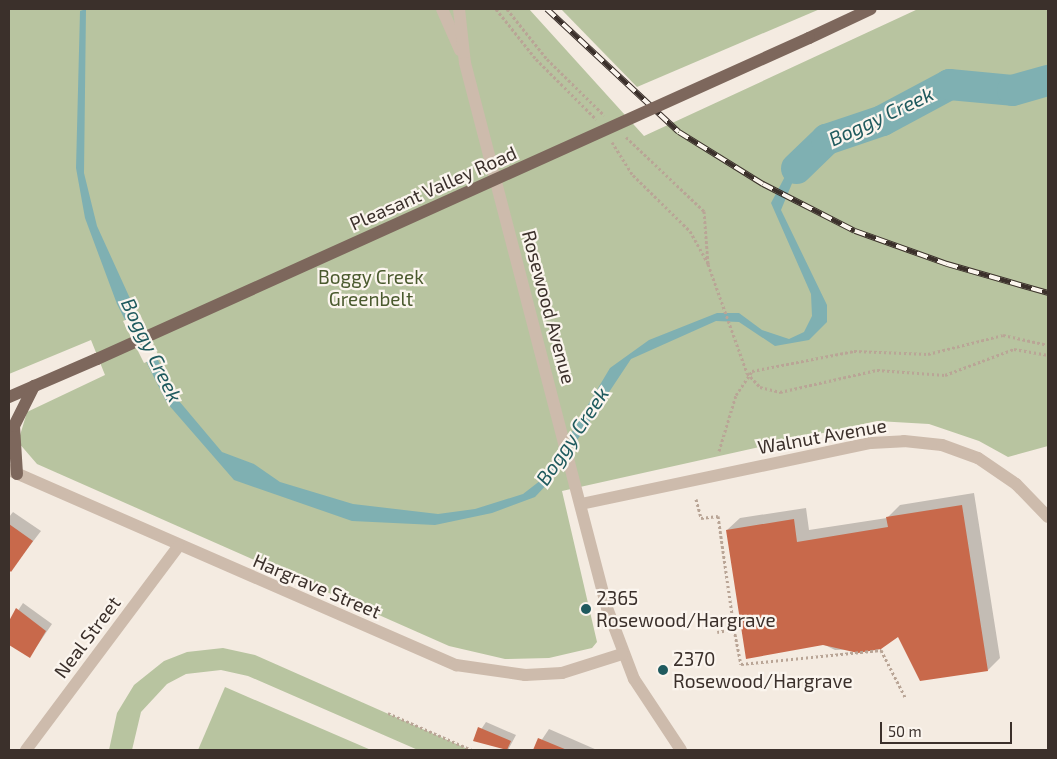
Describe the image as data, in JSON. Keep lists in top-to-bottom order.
{
  "streets": {
    "main road": ["Pleasant Valley Road"],
    "street": [
      "Rosewood Avenue",
      "Walnut Avenue",
      "Hargrave Street",
      "Neal Street"
    ]
  },
  "crossings": [
    ["Rosewood Avenue", "Walnut Avenue"],
    ["Rosewood Avenue", "Hargrave Street"],
    ["Hargrave Street", "Neal Street"]
  ],
  "water": ["Boggy Creek"],
  "parks": ["Boggy Creek Greenbelt"],
  "places": ["2365 Rosewood/Hargrave", "2370 Rosewood/Hargrave"],
  "scale_bar": "50 m"
}
